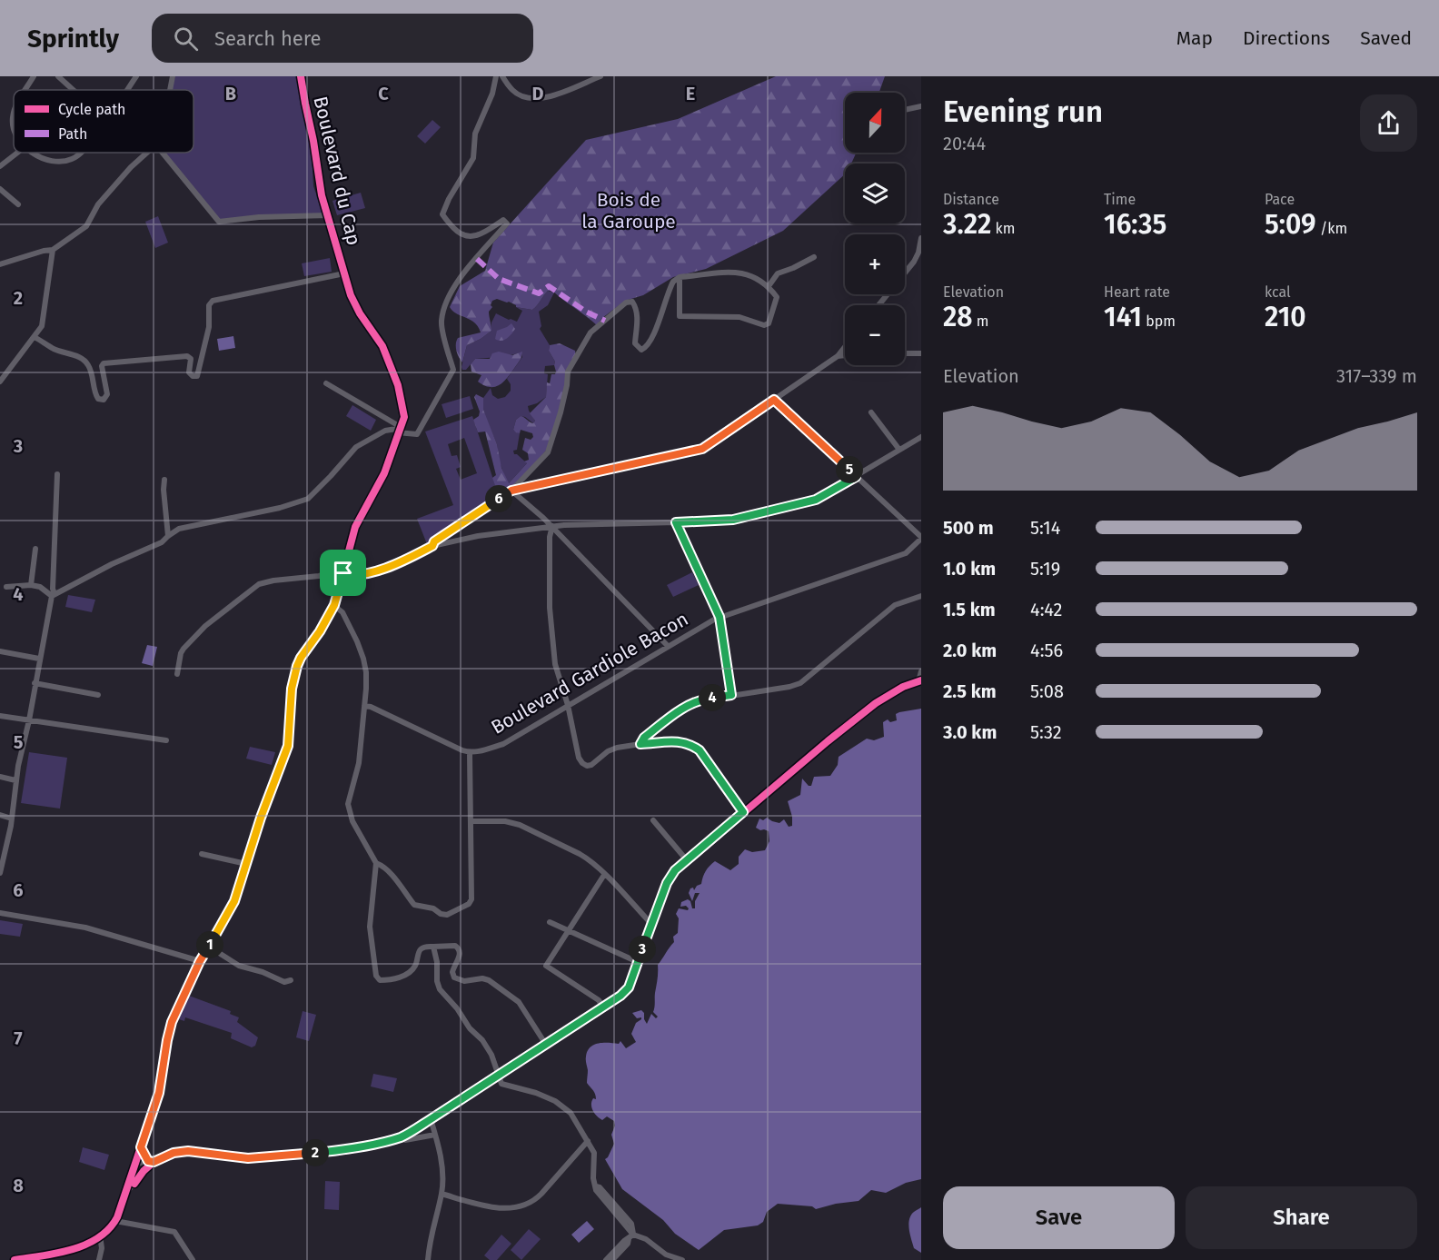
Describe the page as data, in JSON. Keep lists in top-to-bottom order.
{
  "streets": {
    "street": ["Boulevard du Cap", "Boulevard Gardiole Bacon"]
  },
  "parks": ["Bois de la Garoupe"],
  "legend": ["Cycle path", "Path"],
  "north": "top",
  "page": {
    "header": "Sprintly",
    "search": "Search here",
    "nav": ["Map", "Directions", "Saved"],
    "heading": ["Evening run", "20:44"],
    "map_buttons": ["+", "−"],
    "stats": [
      ["Distance", "3.22 km"],
      ["Time", "16:35"],
      ["Pace", "5:09 /km"],
      ["Elevation", "28 m"],
      ["Heart rate", "141 bpm"],
      ["kcal", "210"]
    ],
    "chart": ["Elevation", "317–339 m"],
    "pins": [
      "5",
      "6",
      "4",
      "1",
      "3",
      "2"
    ],
    "list": [
      {
        "name": "500 m",
        "note": "5:14"
      },
      {
        "name": "1.0 km",
        "note": "5:19"
      },
      {
        "name": "1.5 km",
        "note": "4:42"
      },
      {
        "name": "2.0 km",
        "note": "4:56"
      },
      {
        "name": "2.5 km",
        "note": "5:08"
      },
      {
        "name": "3.0 km",
        "note": "5:32"
      }
    ],
    "buttons": ["Save", "Share"]
  },
  "grid": {
    "columns": [
      "B",
      "C",
      "D",
      "E"
    ],
    "rows": [
      "2",
      "3",
      "4",
      "5",
      "6",
      "7",
      "8"
    ]
  }
}
